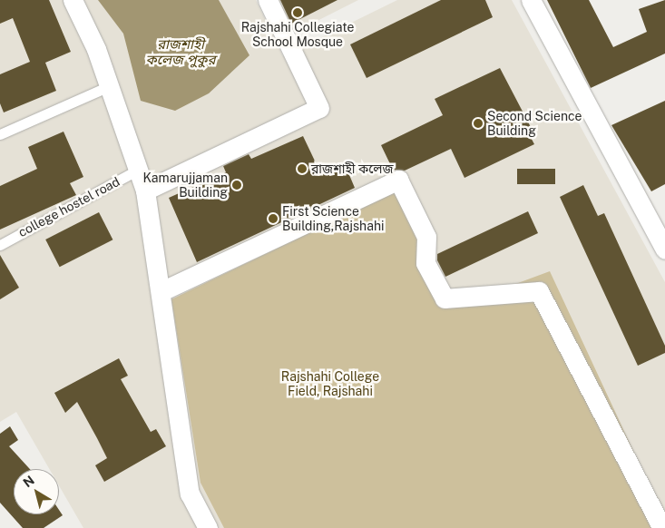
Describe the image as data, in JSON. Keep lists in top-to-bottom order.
{
  "streets": {
    "lane": ["college hostel road"]
  },
  "water": ["রাজশাহী কলেজ পুকুর"],
  "parks": ["Rajshahi College Field, Rajshahi"],
  "places": [
    "Rajshahi Collegiate School Mosque",
    "Second Science Building",
    "রাজশাহী কলেজ",
    "Kamarujjaman Building",
    "First Science Building,Rajshahi"
  ],
  "north": "top left"
}
